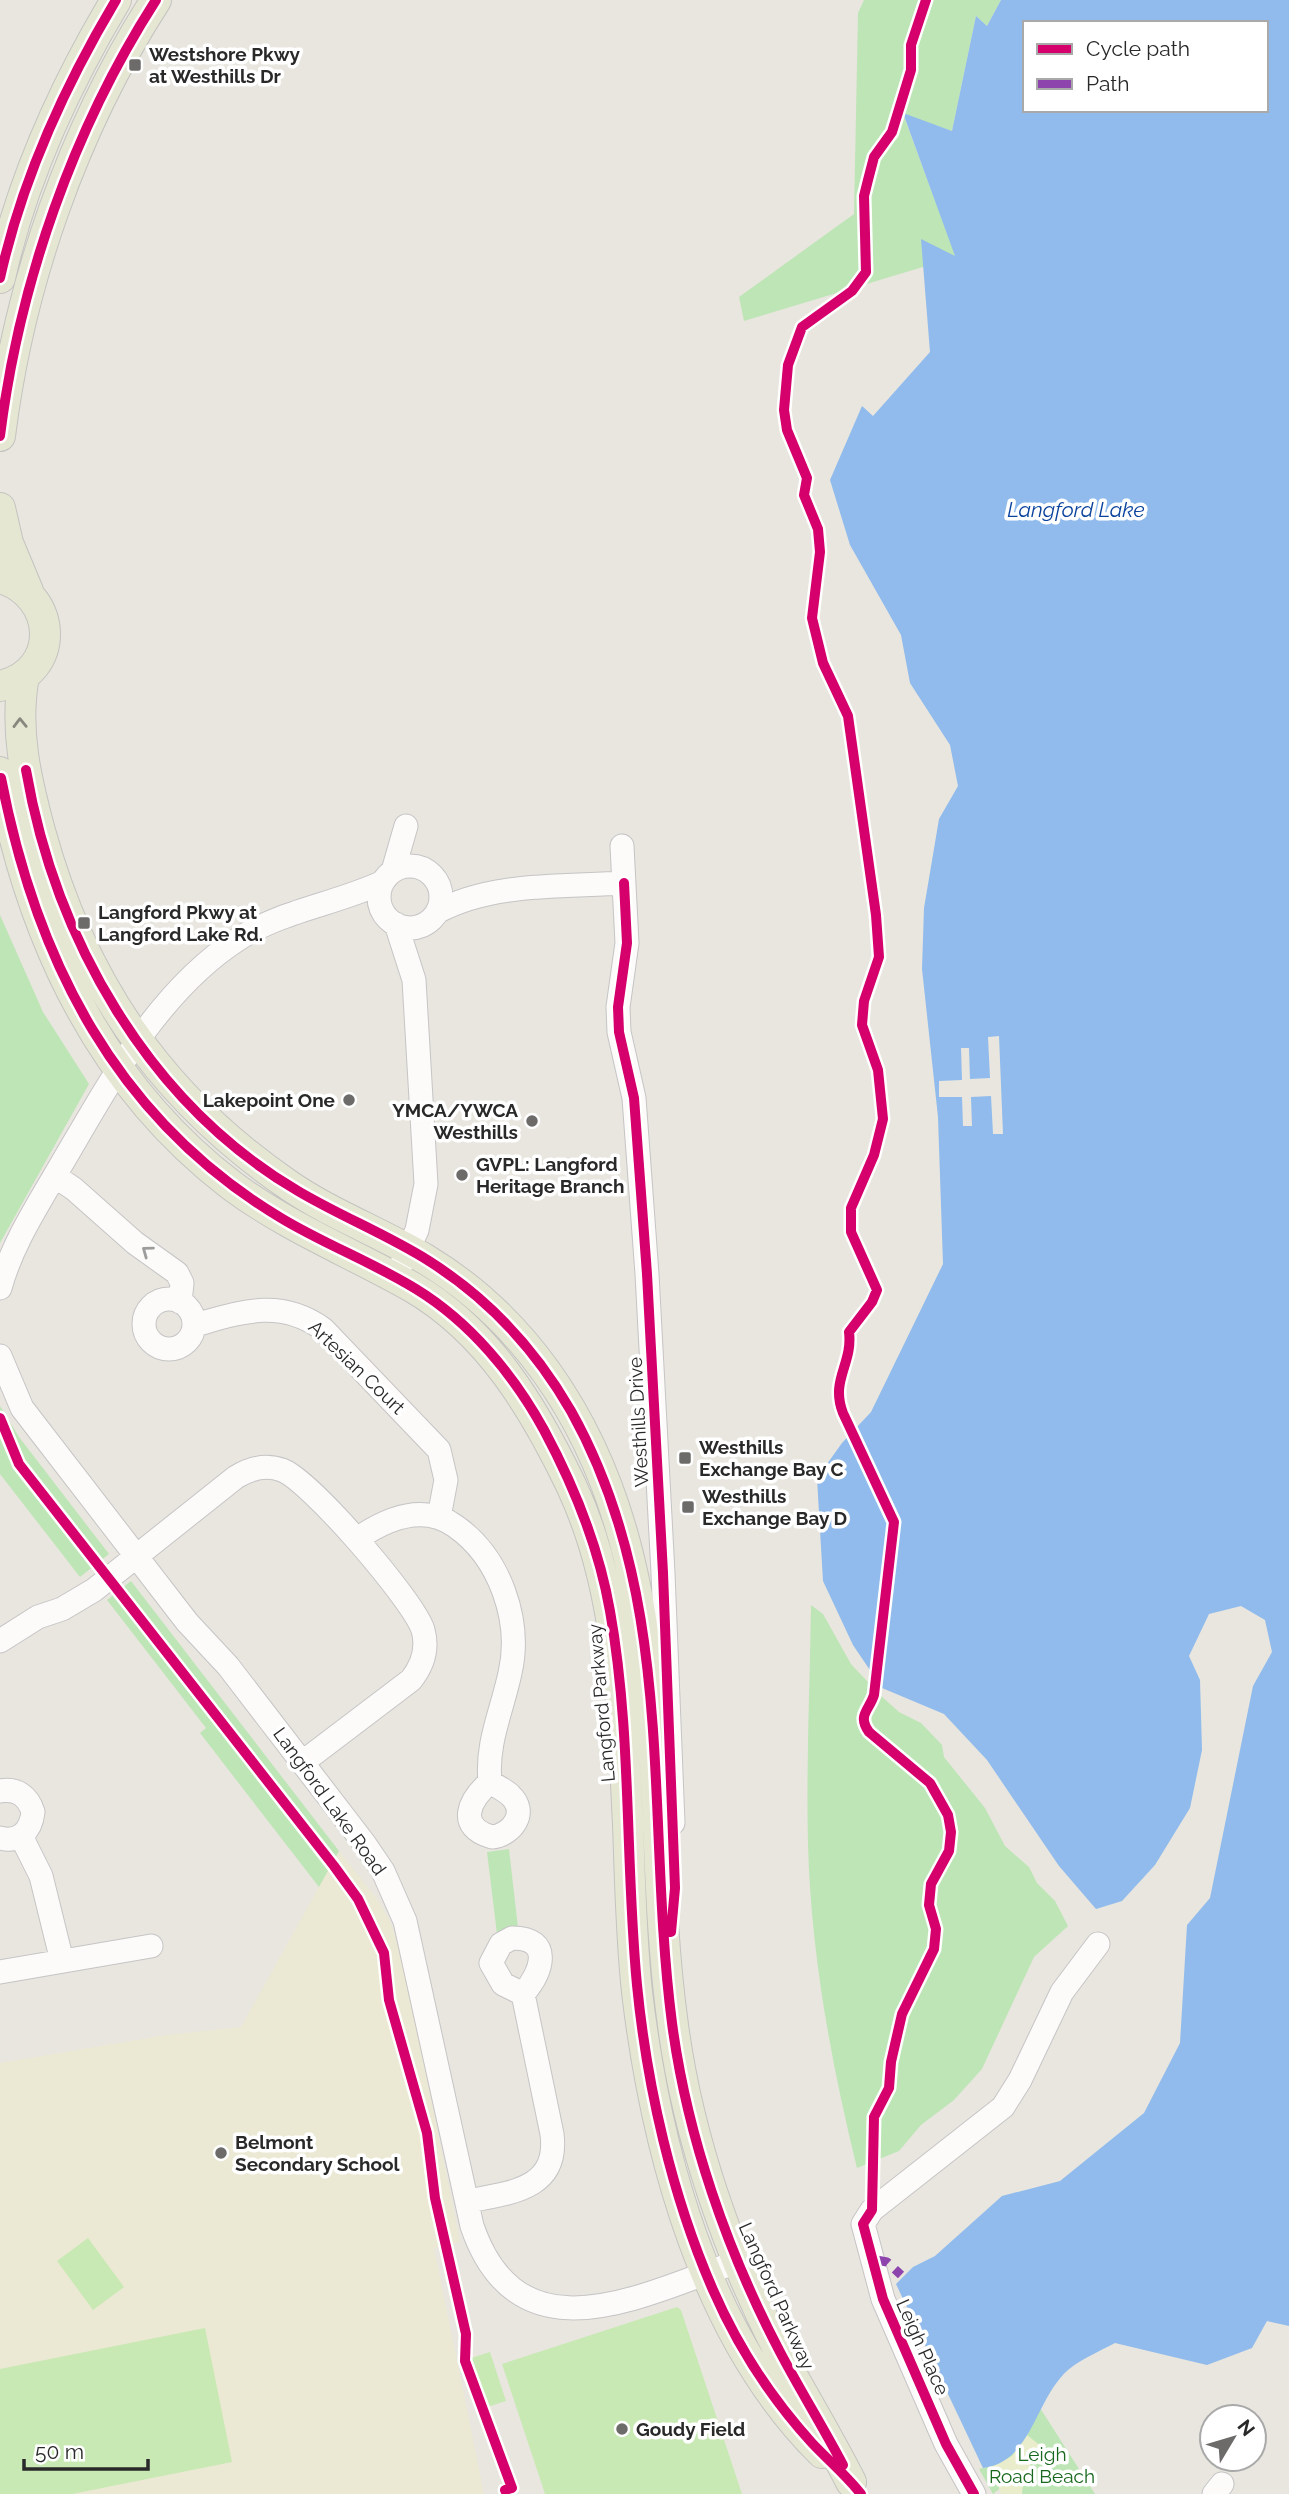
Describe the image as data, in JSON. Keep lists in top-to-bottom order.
{
  "streets": {
    "main road": ["Langford Parkway"],
    "street": [
      "Artesian Court",
      "Westhills Drive",
      "Langford Lake Road",
      "Leigh Place"
    ]
  },
  "crossings": [
    ["Westhills Drive", "Langford Parkway"],
    ["Langford Parkway", "Langford Lake Road"]
  ],
  "water": ["Langford Lake"],
  "parks": ["Leigh Road Beach"],
  "places": {
    "transit": [
      "Westshore Pkwy at Westhills Dr",
      "Langford Pkwy at Langford Lake Rd.",
      "Westhills Exchange Bay C",
      "Westhills Exchange Bay D"
    ],
    "other": [
      "Lakepoint One",
      "YMCA/YWCA Westhills",
      "GVPL: Langford Heritage Branch",
      "Belmont Secondary School",
      "Goudy Field"
    ]
  },
  "legend": ["Cycle path", "Path"],
  "scale_bar": "50 m",
  "north": "top right"
}
